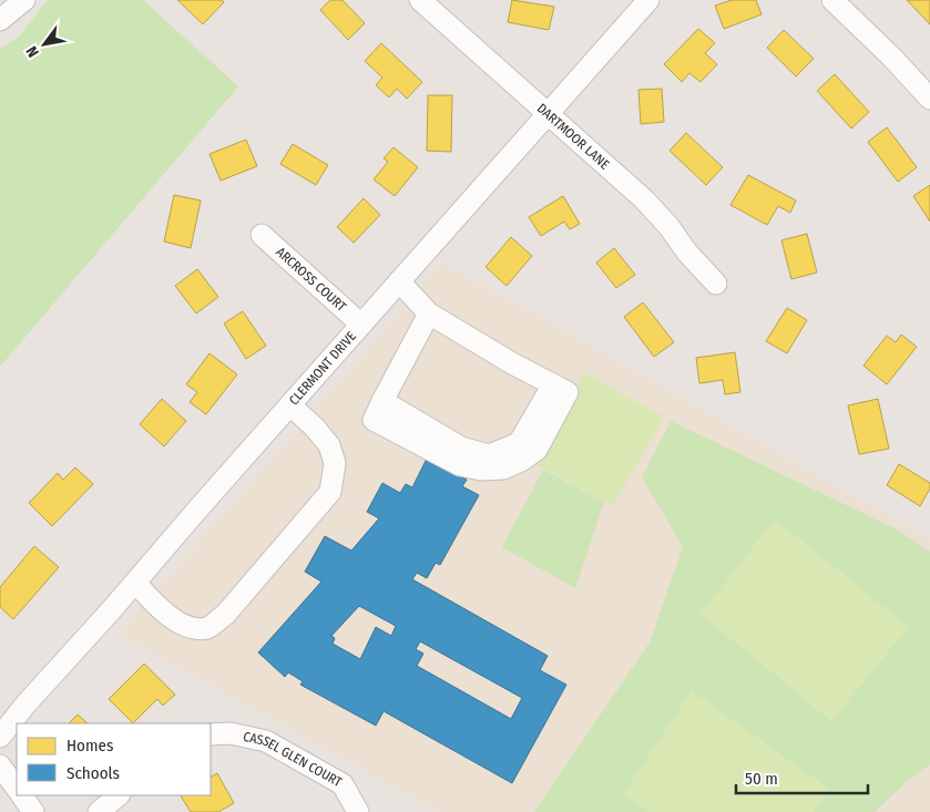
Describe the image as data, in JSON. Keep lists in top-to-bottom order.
{
  "streets": {
    "street": [
      "DARTMOOR LANE",
      "ARCROSS COURT",
      "CLERMONT DRIVE",
      "CASSEL GLEN COURT"
    ]
  },
  "crossings": [
    ["DARTMOOR LANE", "CLERMONT DRIVE"],
    ["ARCROSS COURT", "CLERMONT DRIVE"]
  ],
  "legend": ["Homes", "Schools"],
  "scale_bar": "50 m",
  "north": "bottom left"
}
